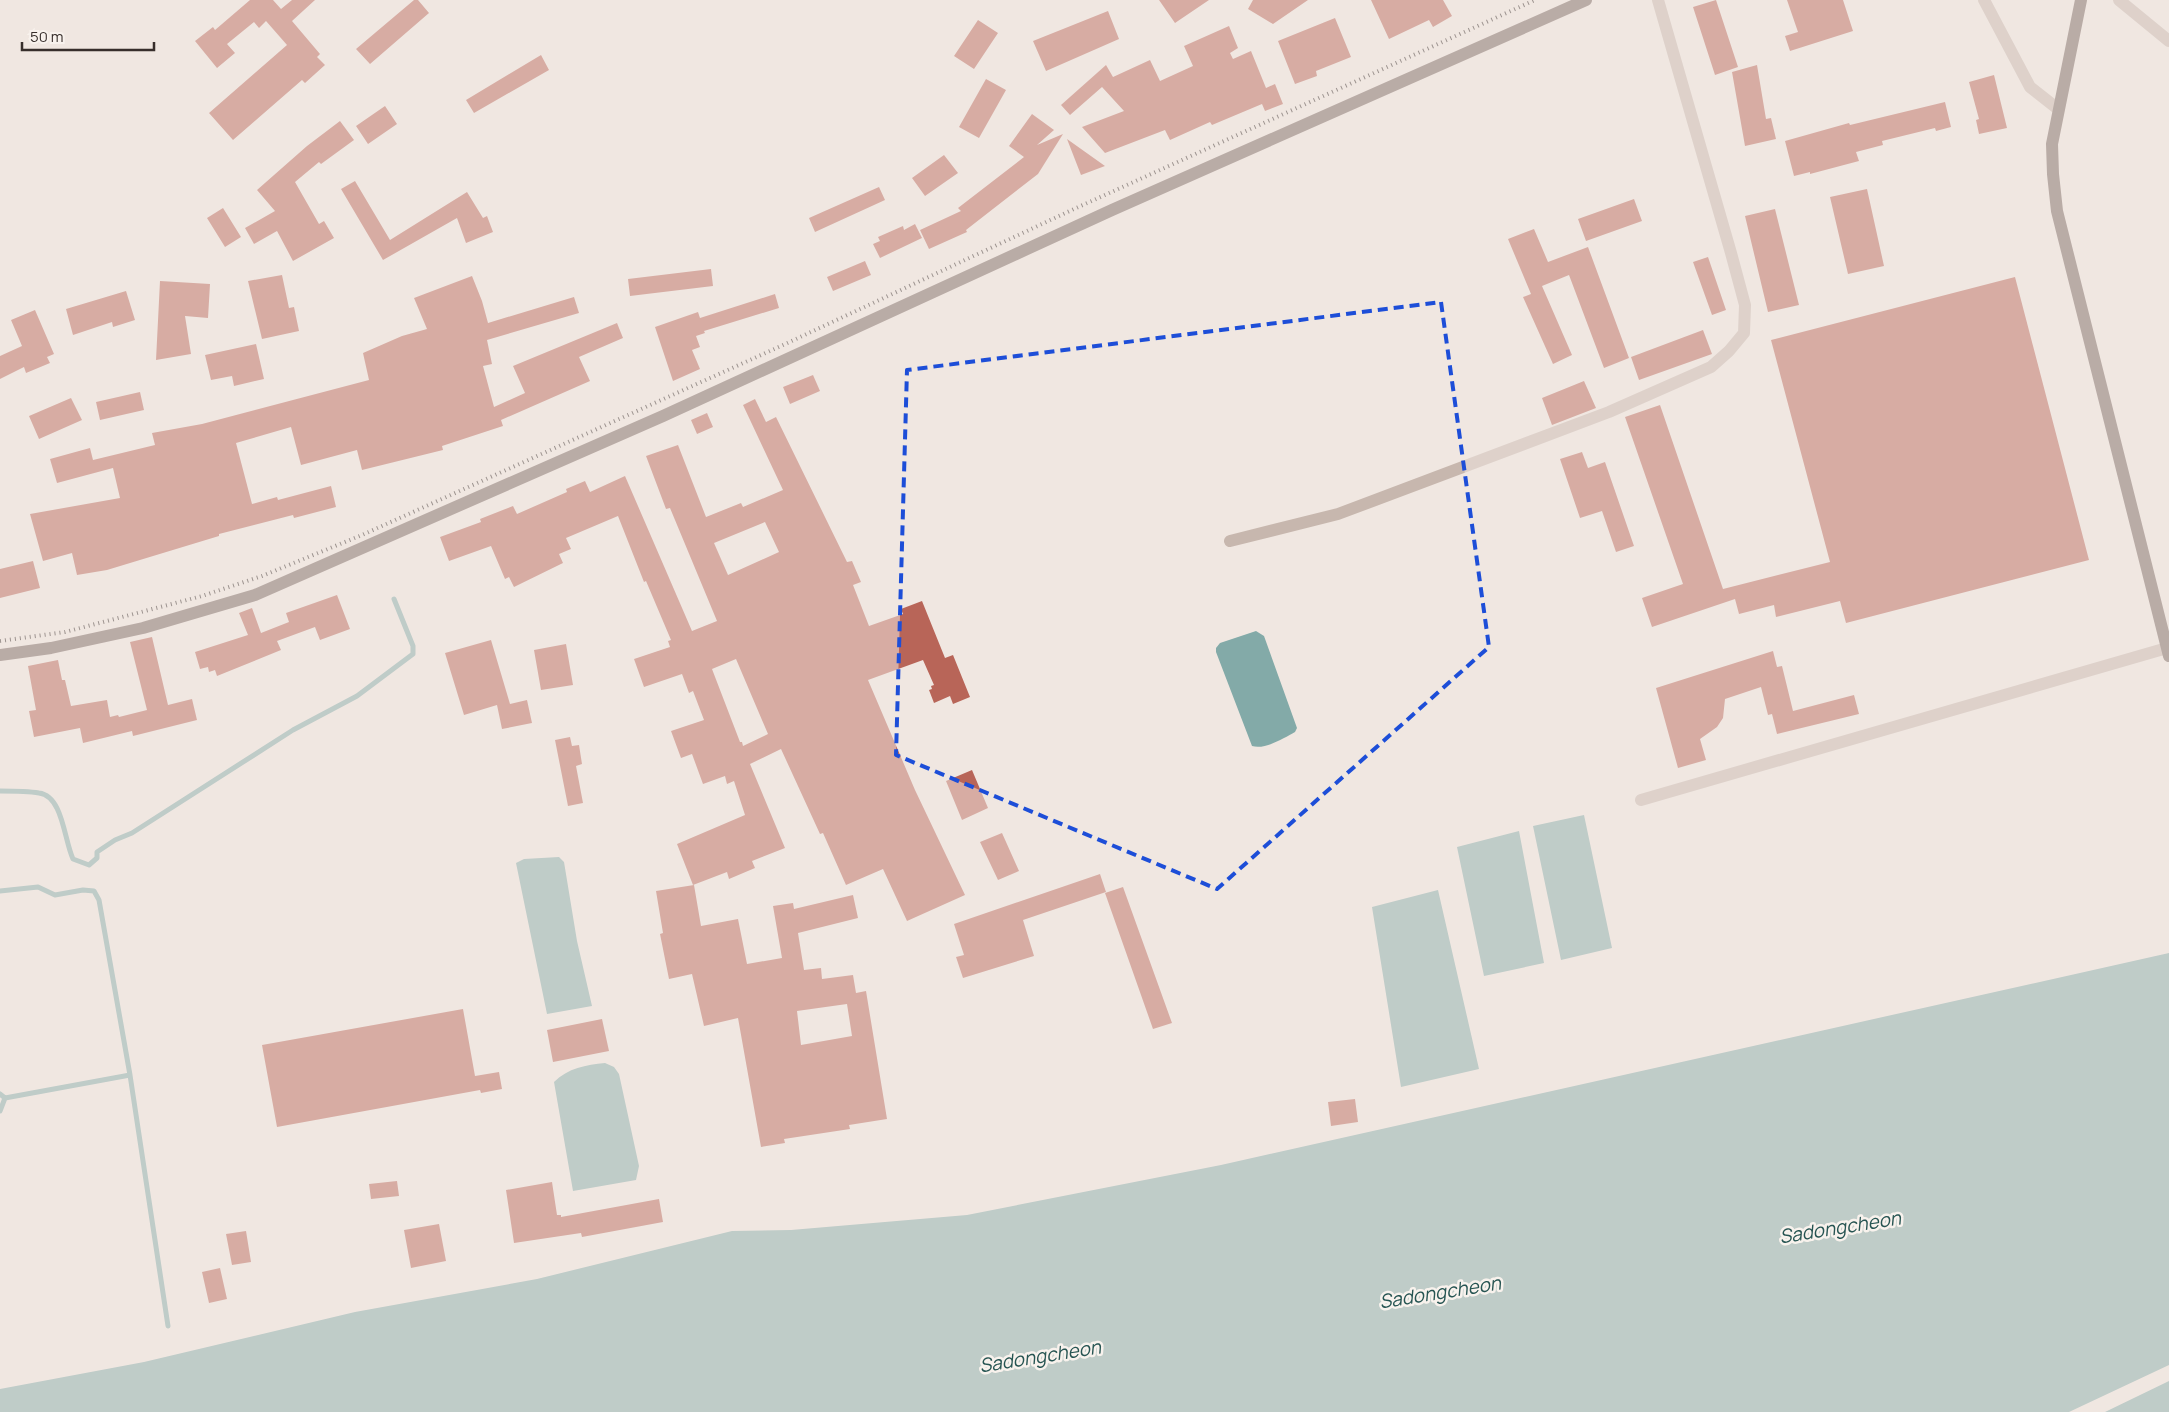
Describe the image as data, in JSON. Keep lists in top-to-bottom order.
{
  "water": ["Sadongcheon"],
  "scale_bar": "50 m"
}
